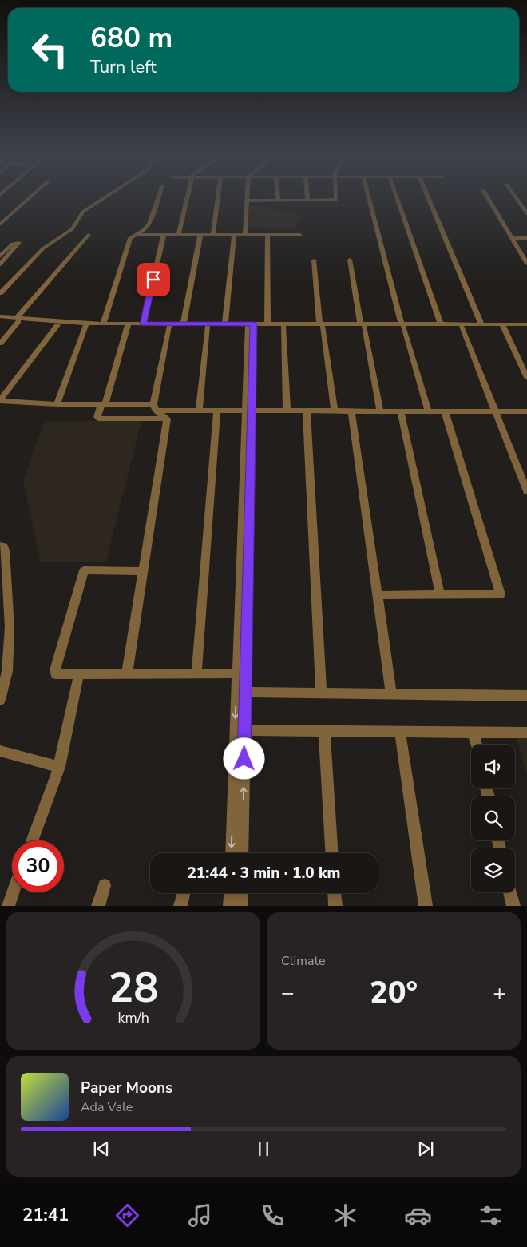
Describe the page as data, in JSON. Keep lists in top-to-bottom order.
{
  "page": {
    "turn": ["680 m", "Turn left"],
    "limit": "30",
    "trip": "21:44 · 3 min · 1.0 km",
    "tile": "Climate",
    "heat": ["−", "20°", "+"],
    "song": ["Paper Moons", "Ada Vale"],
    "tabs": "21:41",
    "gauge": ["28", "km/h"]
  }
}
